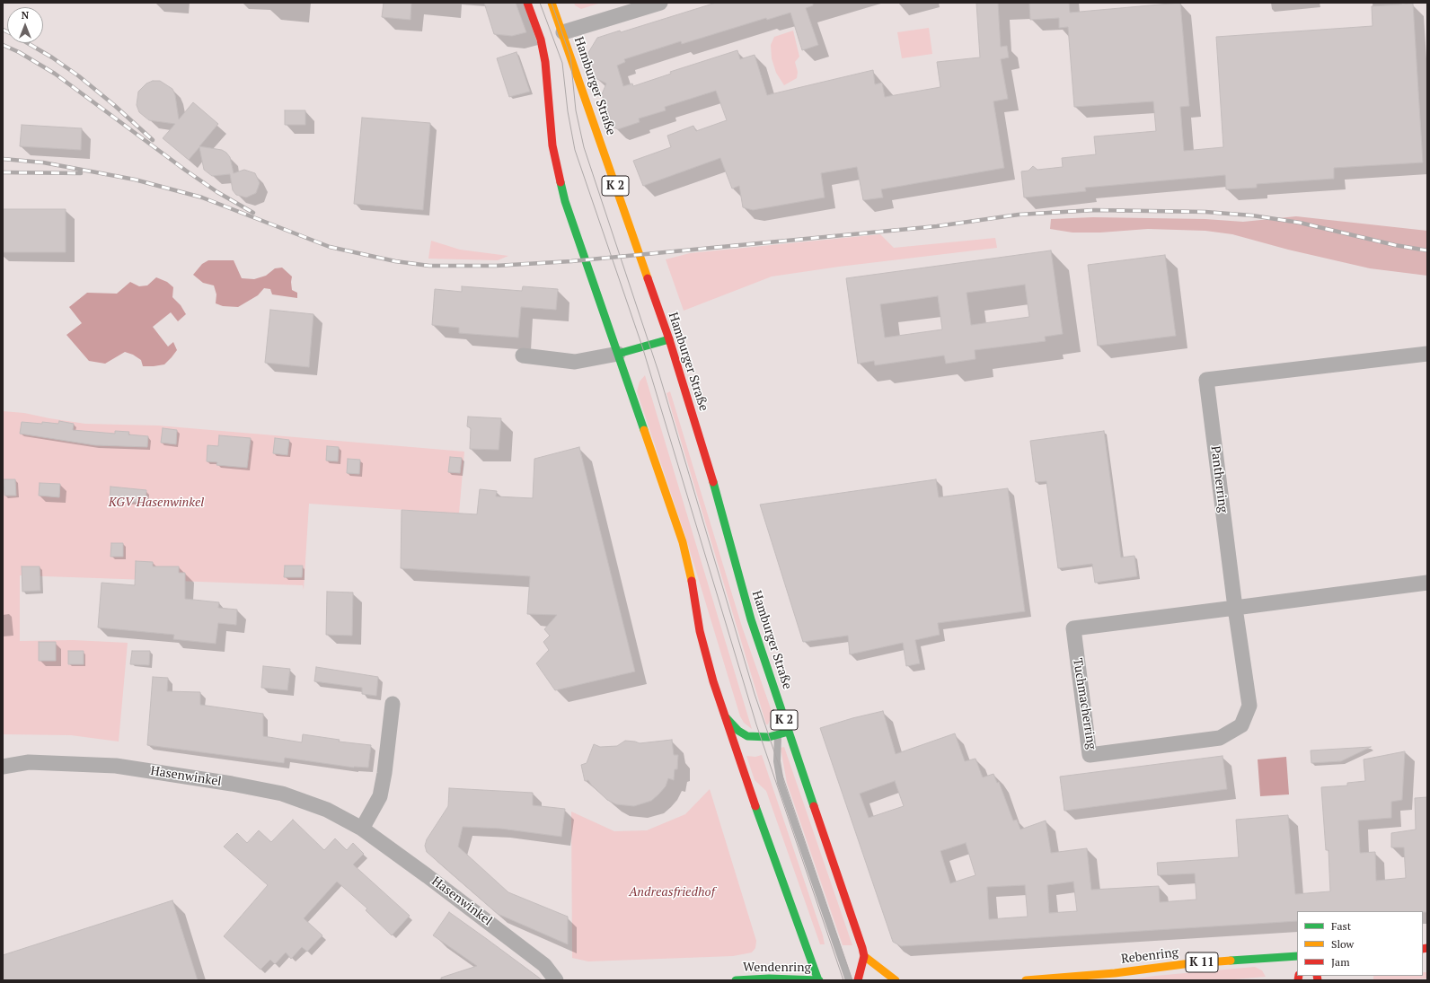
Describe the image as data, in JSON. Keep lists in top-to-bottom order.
{
  "streets": {
    "main road": [
      "Hamburger Straße",
      "K 2",
      "Rebenring",
      "K 11",
      "Wendenring"
    ],
    "street": ["Pantherring", "Tuchmacherring", "Hasenwinkel"]
  },
  "crossings": [
    ["Pantherring", "Tuchmacherring"]
  ],
  "parks": ["KGV Hasenwinkel", "Andreasfriedhof"],
  "legend": ["Fast", "Slow", "Jam"],
  "north": "top"
}
